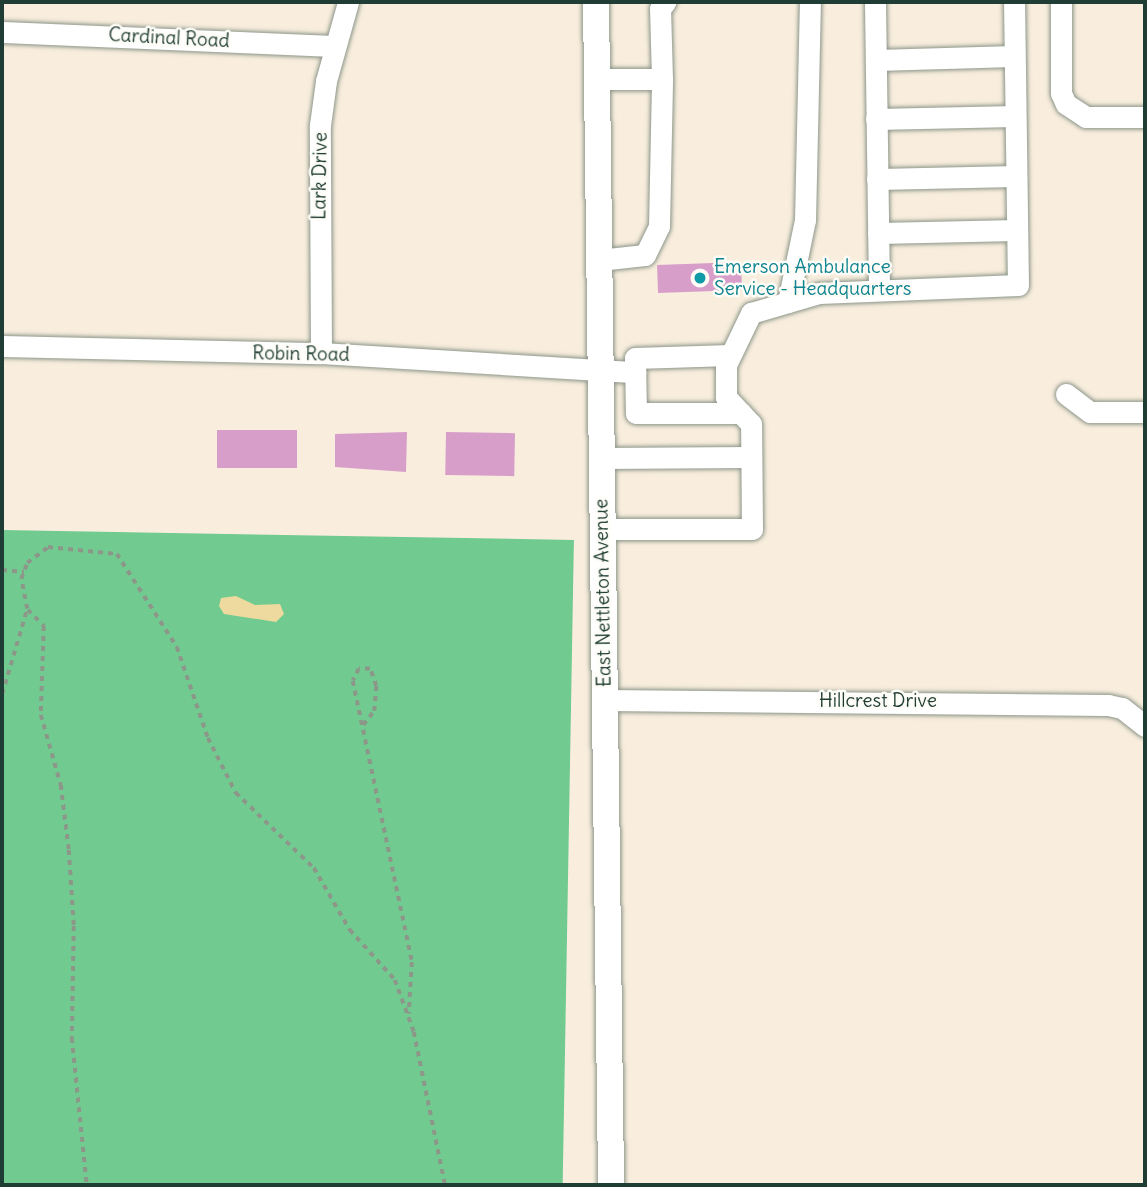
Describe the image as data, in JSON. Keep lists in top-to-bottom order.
{
  "streets": {
    "main road": ["East Nettleton Avenue"],
    "street": [
      "Cardinal Road",
      "Lark Drive",
      "Robin Road",
      "Hillcrest Drive"
    ]
  },
  "crossings": [
    ["Cardinal Road", "Lark Drive"],
    ["Lark Drive", "Robin Road"],
    ["Robin Road", "East Nettleton Avenue"],
    ["East Nettleton Avenue", "Hillcrest Drive"]
  ],
  "places": ["Emerson Ambulance Service - Headquarters"]
}
